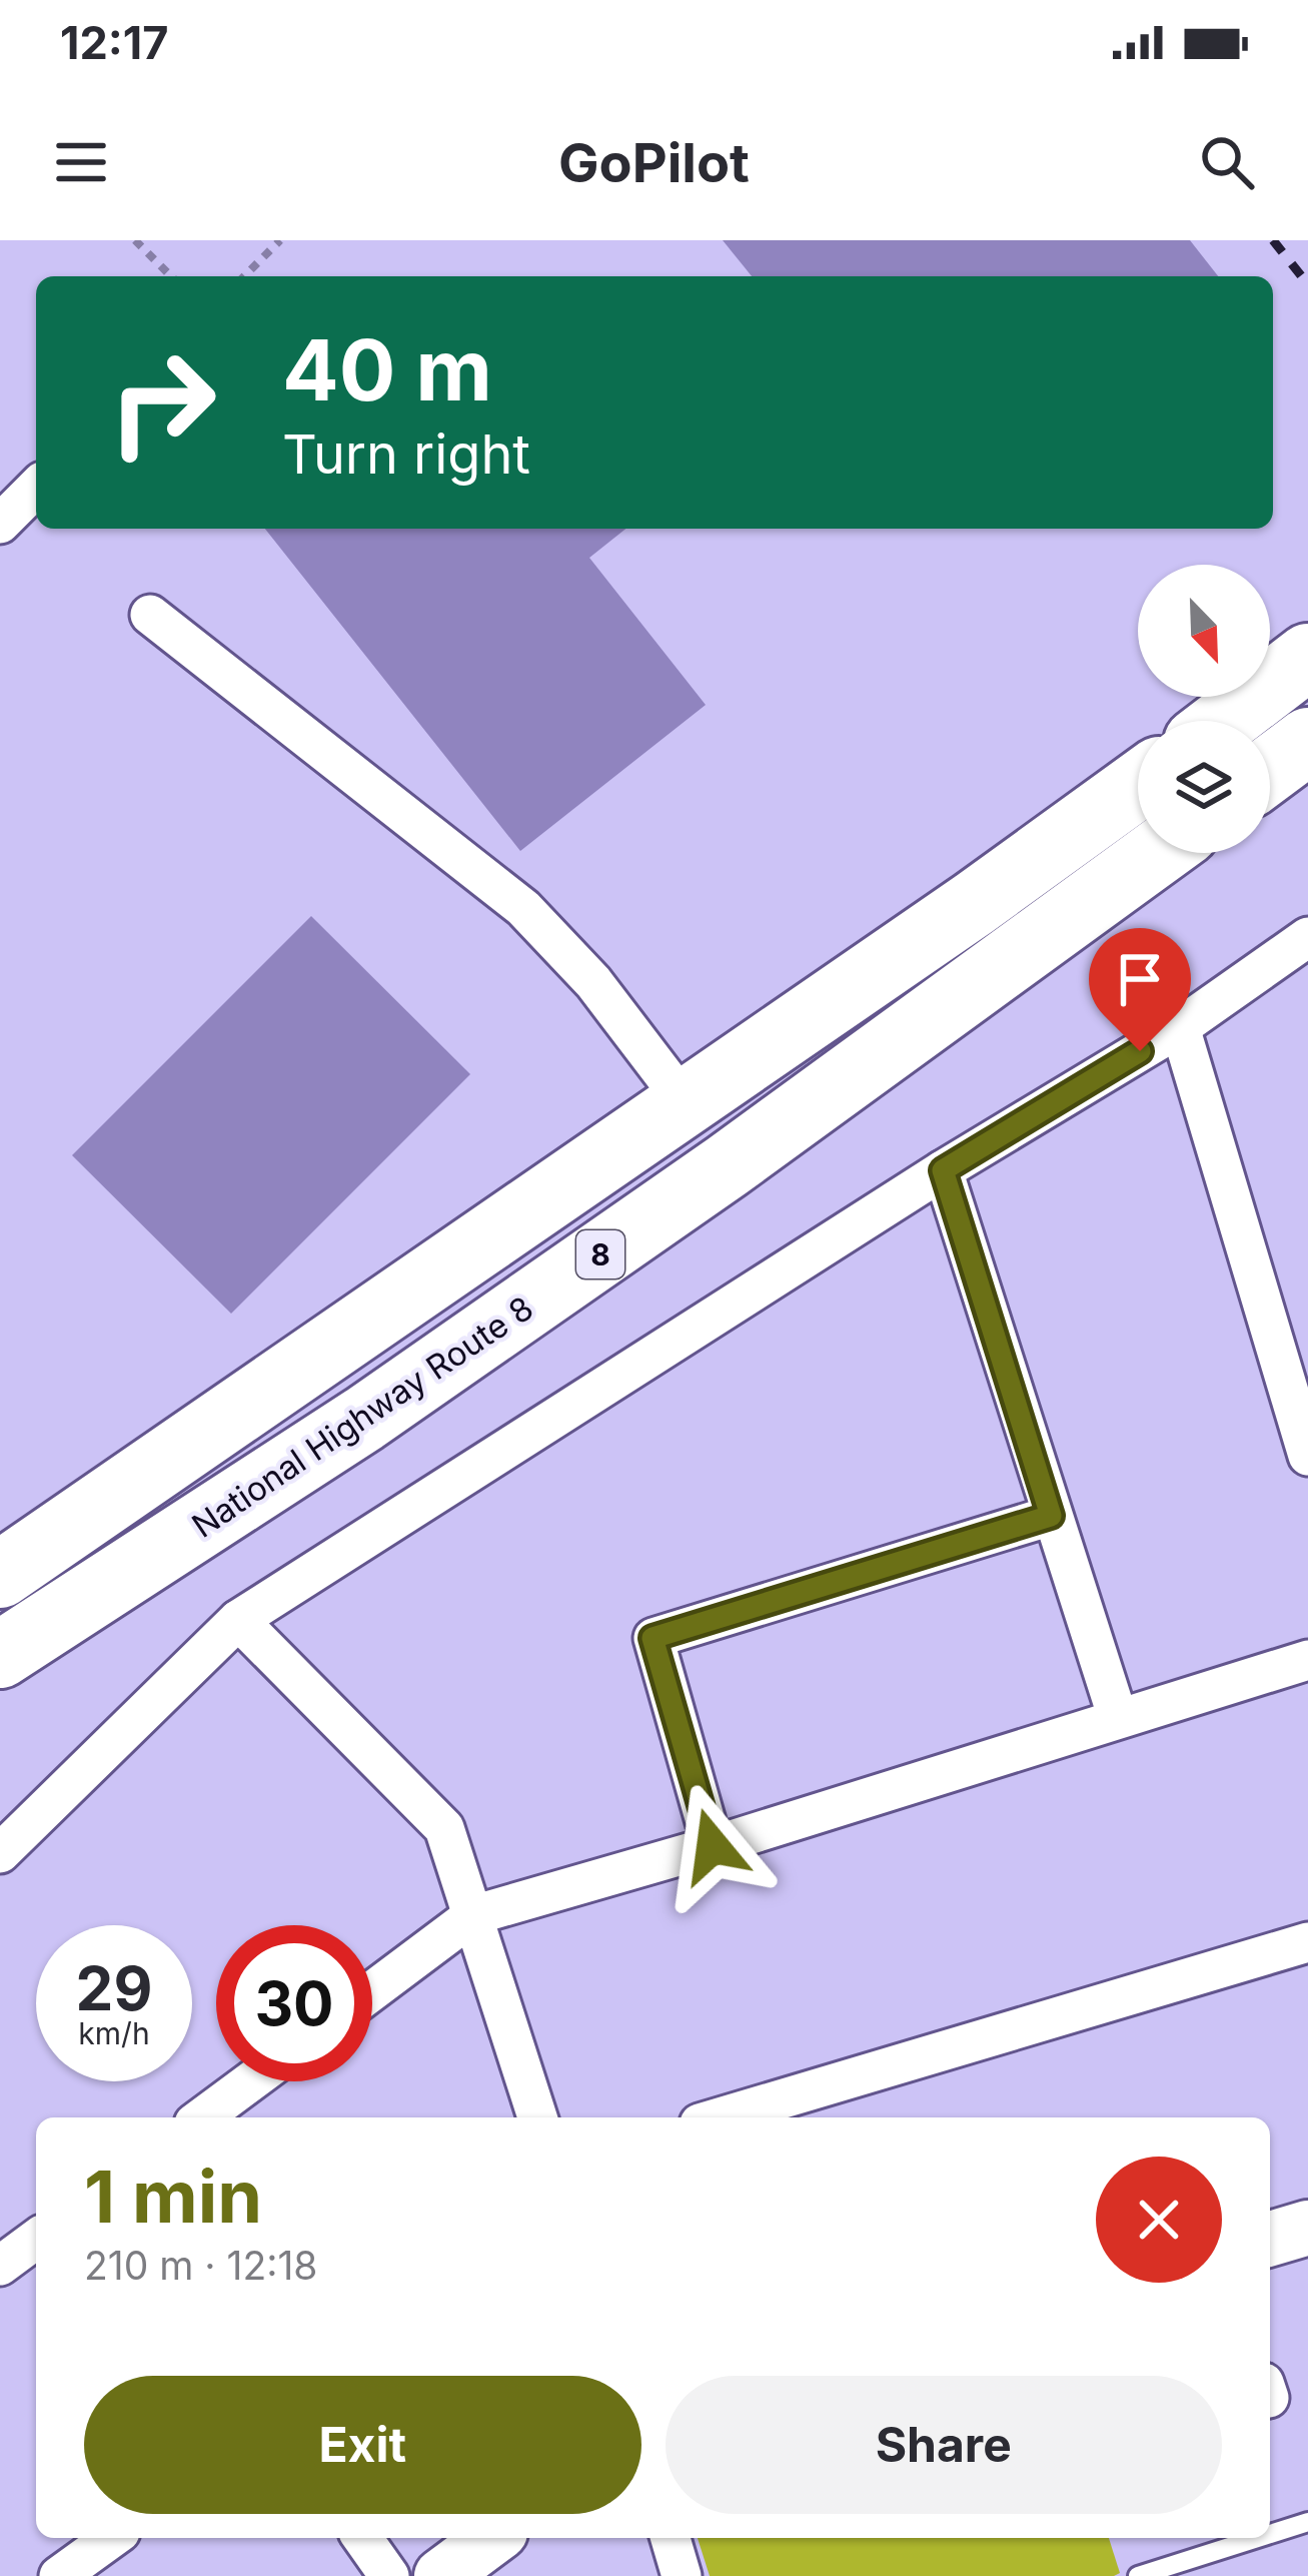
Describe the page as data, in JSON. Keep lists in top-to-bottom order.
{
  "streets": {
    "highway": ["8", "National Highway Route 8"]
  },
  "north": "bottom right",
  "page": {
    "status": "12:17",
    "header": "GoPilot",
    "turn": ["40 m", "Turn right"],
    "speed": "29 km/h",
    "limit": "30",
    "heading": ["1 min", "210 m · 12:18"],
    "buttons": ["Exit", "Share"]
  }
}
